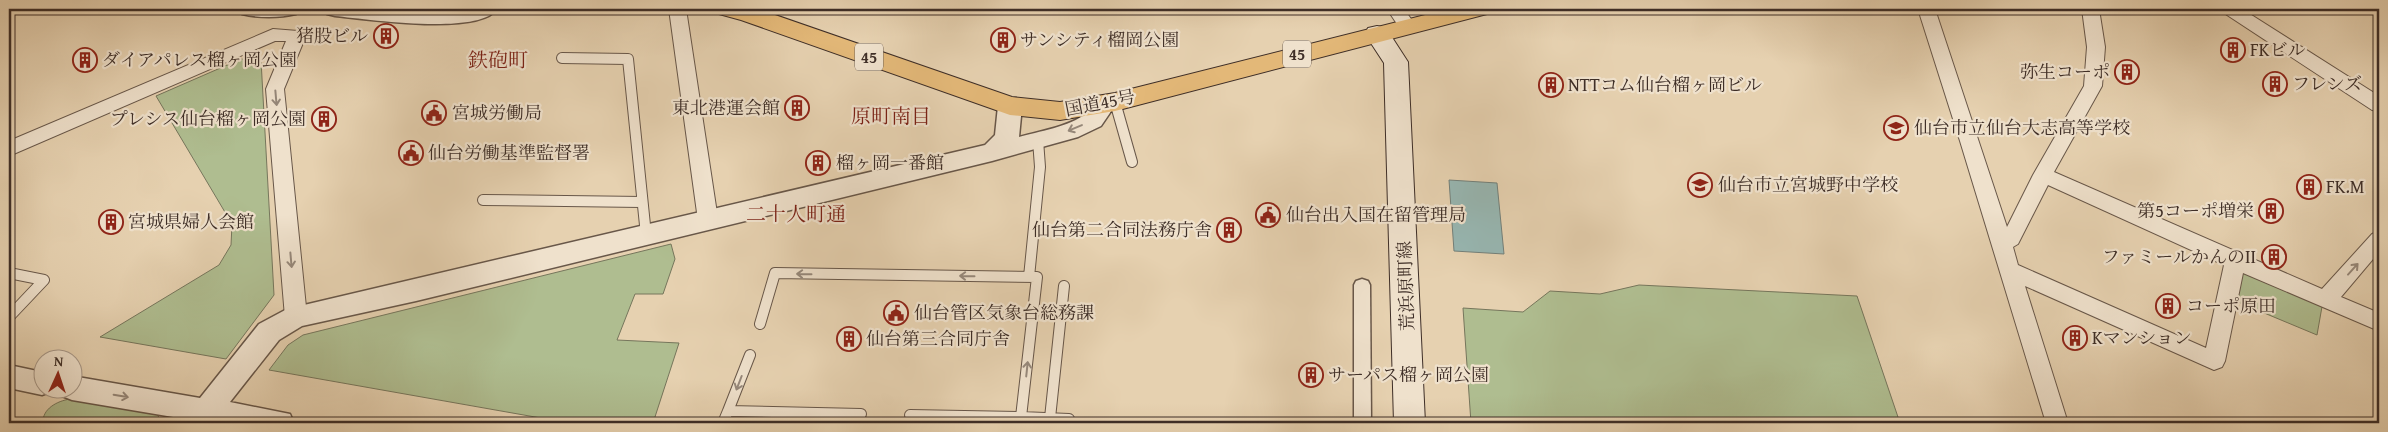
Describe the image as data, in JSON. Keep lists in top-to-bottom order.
{
  "streets": {
    "highway": ["45", "国道45号"],
    "main road": ["荒浜原町線"]
  },
  "crossings": [
    ["国道45号", "荒浜原町線"]
  ],
  "districts": ["鉄砲町", "原町南目", "二十人町通"],
  "places": {
    "building": [
      "猪股ビル",
      "サンシティ榴岡公園",
      "FKビル",
      "ダイアパレス榴ヶ岡公園",
      "弥生コーポ",
      "フレンズ",
      "NTTコム仙台榴ヶ岡ビル",
      "東北港運会館",
      "プレシス仙台榴ヶ岡公園",
      "榴ヶ岡一番館",
      "FK.M",
      "第5コーポ増栄",
      "宮城県婦人会館",
      "仙台第二合同法務庁舎",
      "ファミールかんのII",
      "コーポ原田",
      "Kマンション",
      "仙台第三合同庁舎",
      "サーパス榴ヶ岡公園"
    ],
    "public building": [
      "宮城労働局",
      "仙台労働基準監督署",
      "仙台出入国在留管理局",
      "仙台管区気象台総務課"
    ],
    "school or university": ["仙台市立仙台大志高等学校", "仙台市立宮城野中学校"]
  },
  "north": "top"
}
